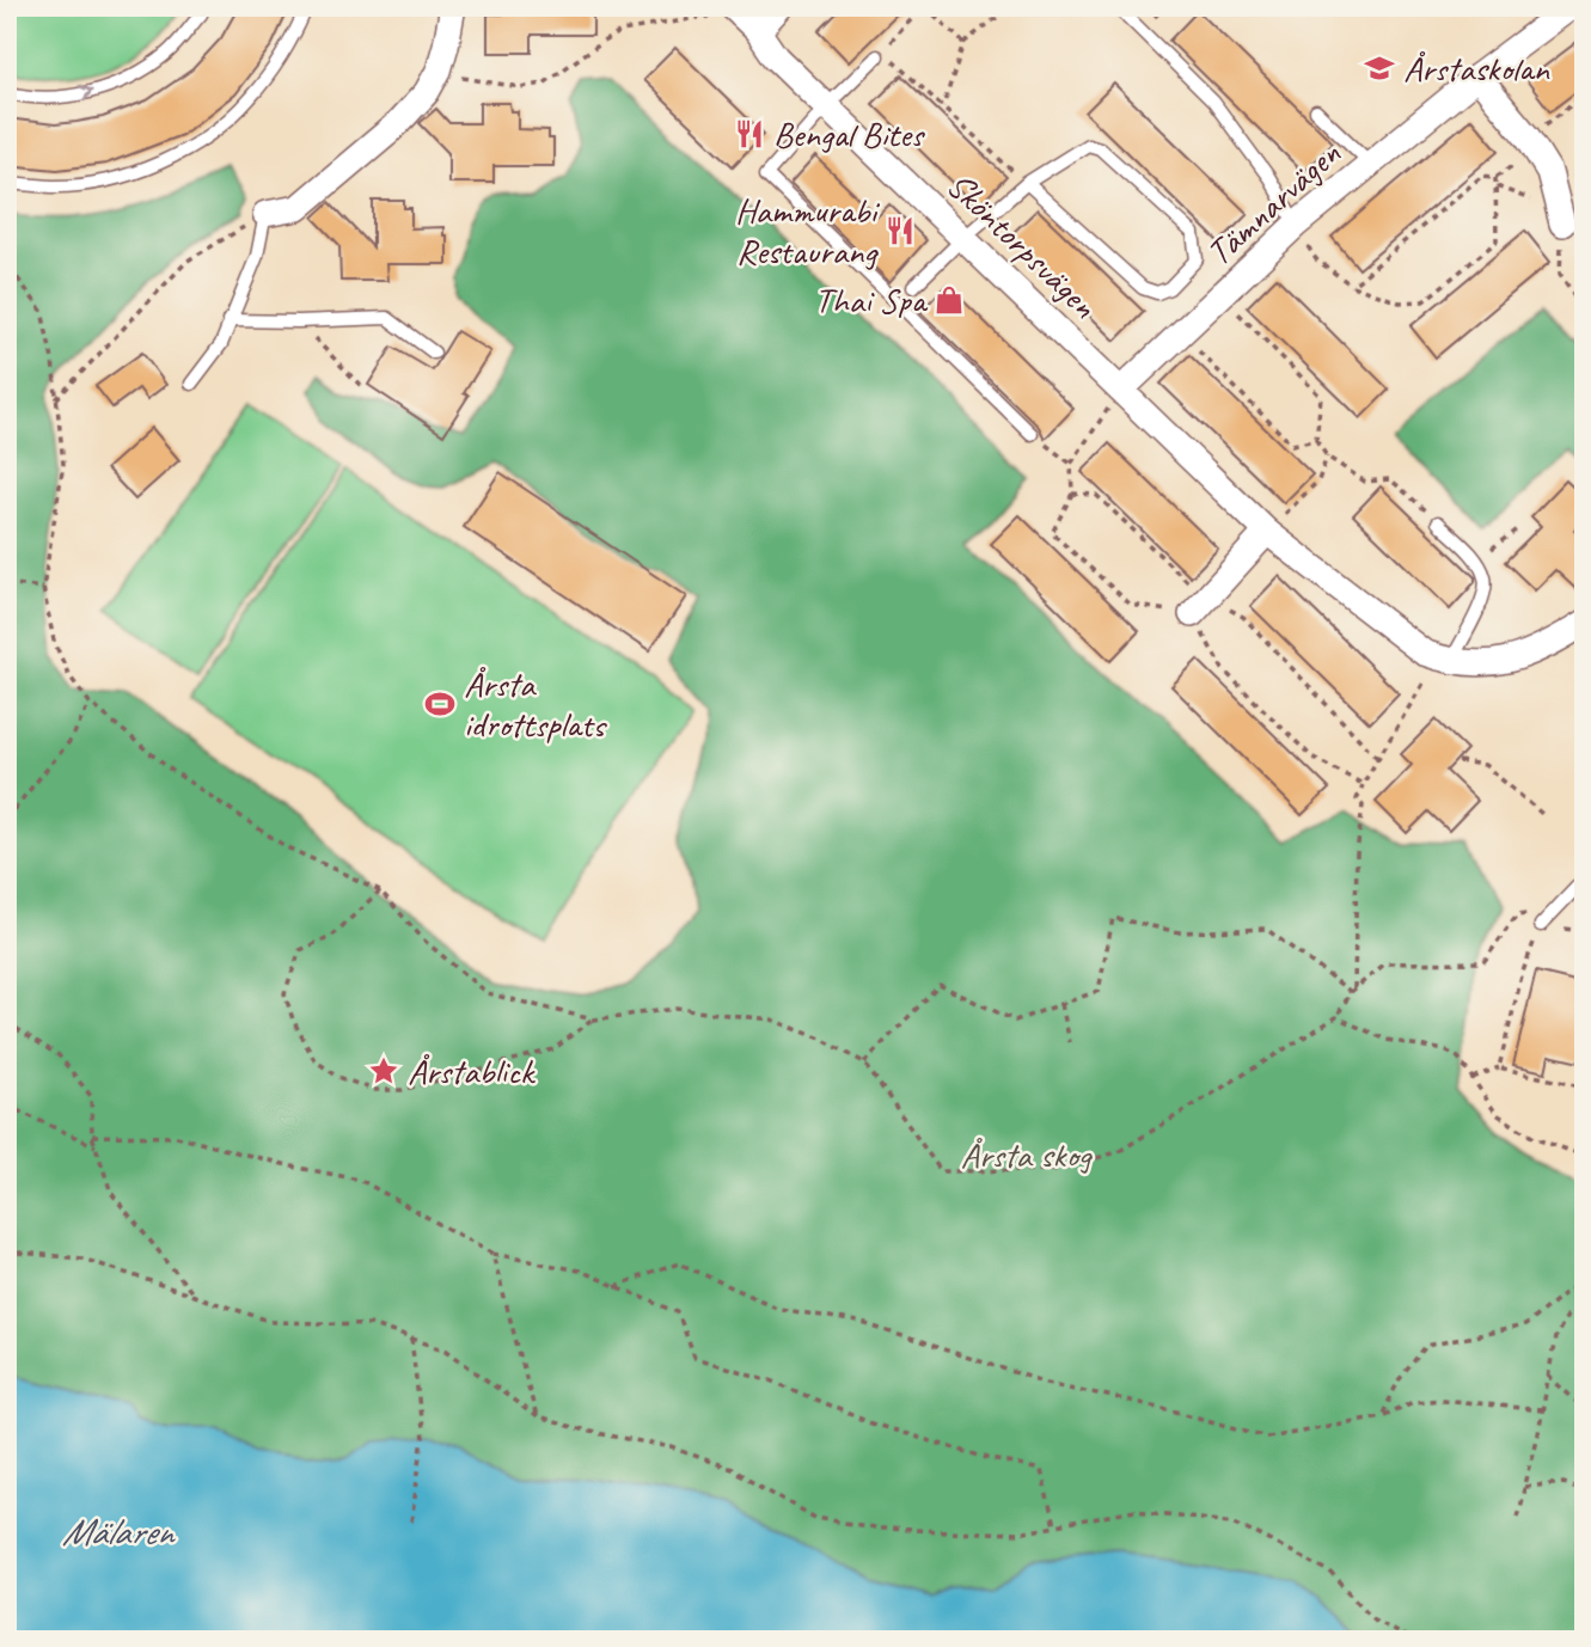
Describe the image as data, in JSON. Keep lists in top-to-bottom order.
{
  "streets": {
    "street": ["Tämnarvägen", "Sköntorpsvägen"]
  },
  "crossings": [
    ["Tämnarvägen", "Sköntorpsvägen"]
  ],
  "water": ["Mälaren"],
  "parks": ["Årsta skog"],
  "places": {
    "school or university": ["Årstaskolan"],
    "restaurant": ["Bengal Bites", "Hammurabi Restaurang"],
    "shop": ["Thai Spa"],
    "sports": ["Årsta idrottsplats"],
    "place": ["Årstablick"]
  }
}
